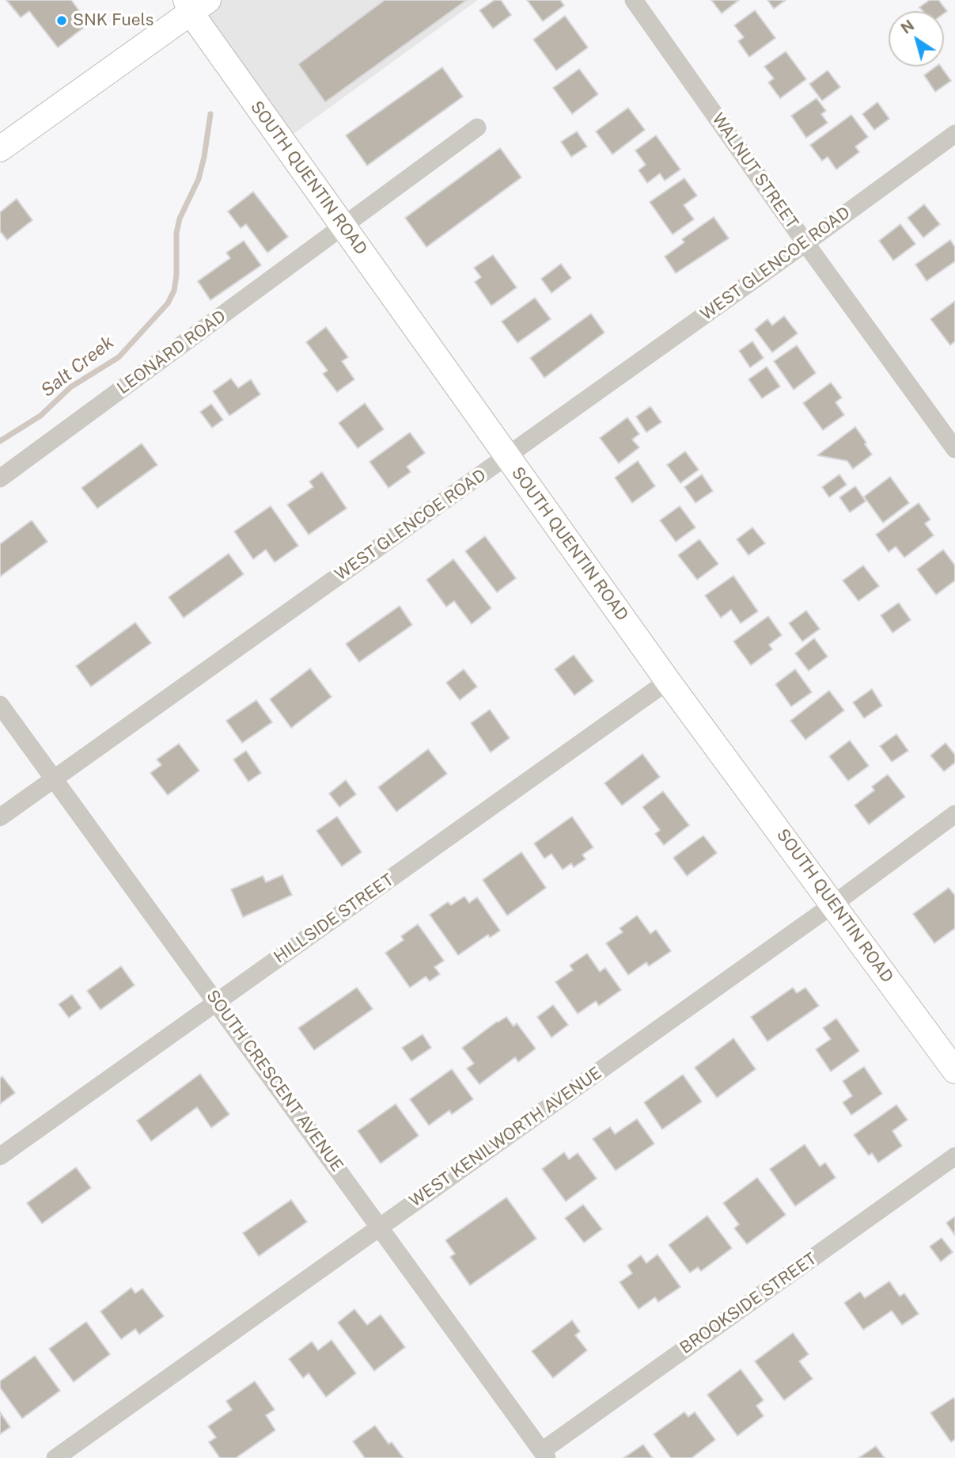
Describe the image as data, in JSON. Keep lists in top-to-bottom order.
{
  "streets": {
    "main road": ["SOUTH QUENTIN ROAD"],
    "street": [
      "WALNUT STREET",
      "WEST GLENCOE ROAD",
      "LEONARD ROAD",
      "HILLSIDE STREET",
      "SOUTH CRESCENT AVENUE",
      "WEST KENILWORTH AVENUE",
      "BROOKSIDE STREET"
    ]
  },
  "crossings": [
    ["WALNUT STREET", "WEST GLENCOE ROAD"],
    ["SOUTH QUENTIN ROAD", "WEST GLENCOE ROAD"],
    ["SOUTH QUENTIN ROAD", "LEONARD ROAD"],
    ["SOUTH QUENTIN ROAD", "HILLSIDE STREET"],
    ["SOUTH QUENTIN ROAD", "WEST KENILWORTH AVENUE"],
    ["WEST GLENCOE ROAD", "SOUTH CRESCENT AVENUE"],
    ["HILLSIDE STREET", "SOUTH CRESCENT AVENUE"],
    ["SOUTH CRESCENT AVENUE", "WEST KENILWORTH AVENUE"],
    ["SOUTH CRESCENT AVENUE", "BROOKSIDE STREET"]
  ],
  "water": ["Salt Creek"],
  "places": ["SNK Fuels"],
  "north": "top left"
}
